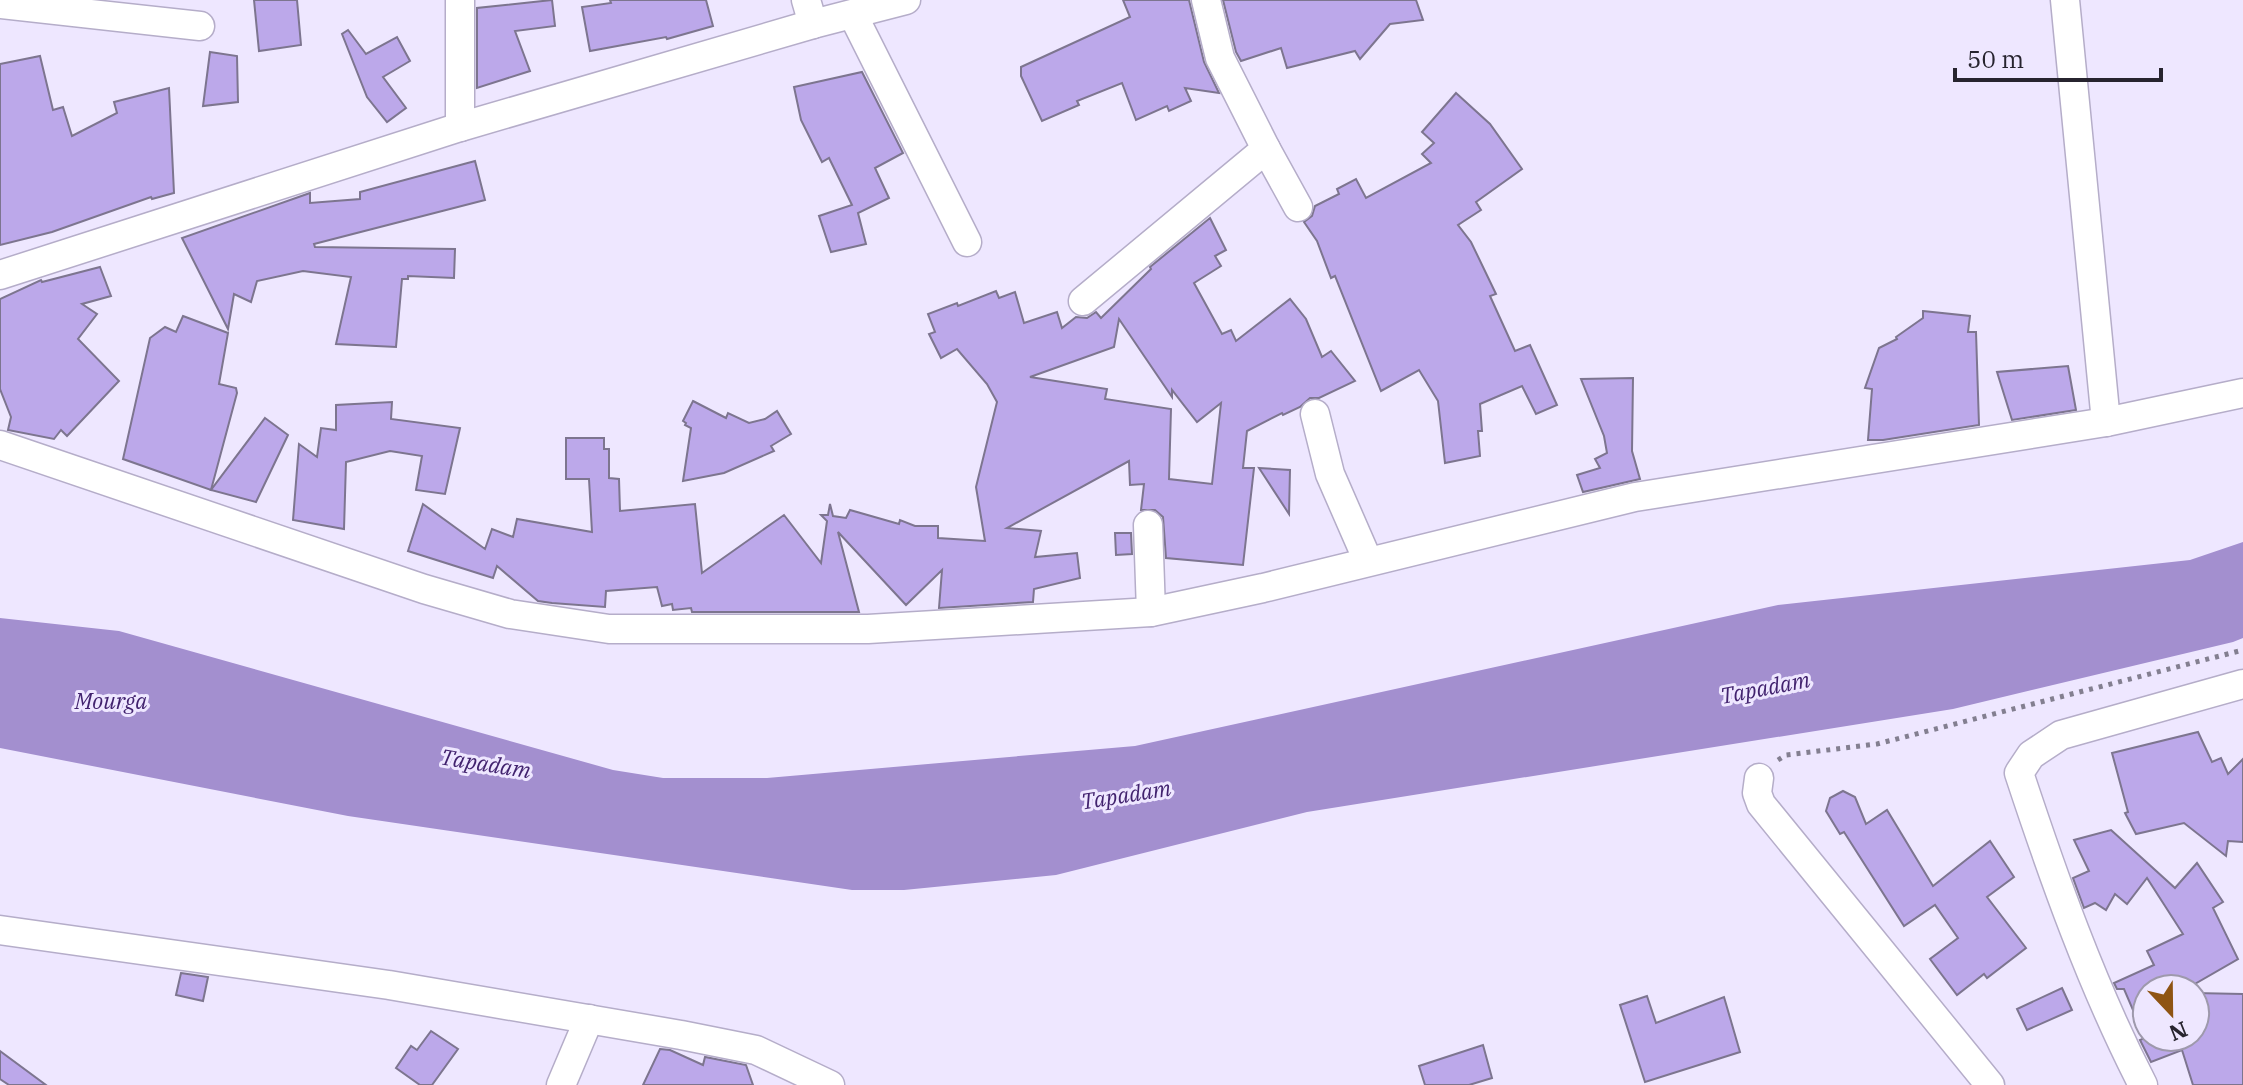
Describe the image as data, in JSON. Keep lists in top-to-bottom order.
{
  "water": ["Tapadam", "Mourga"],
  "scale_bar": "50 m",
  "north": "bottom"
}
